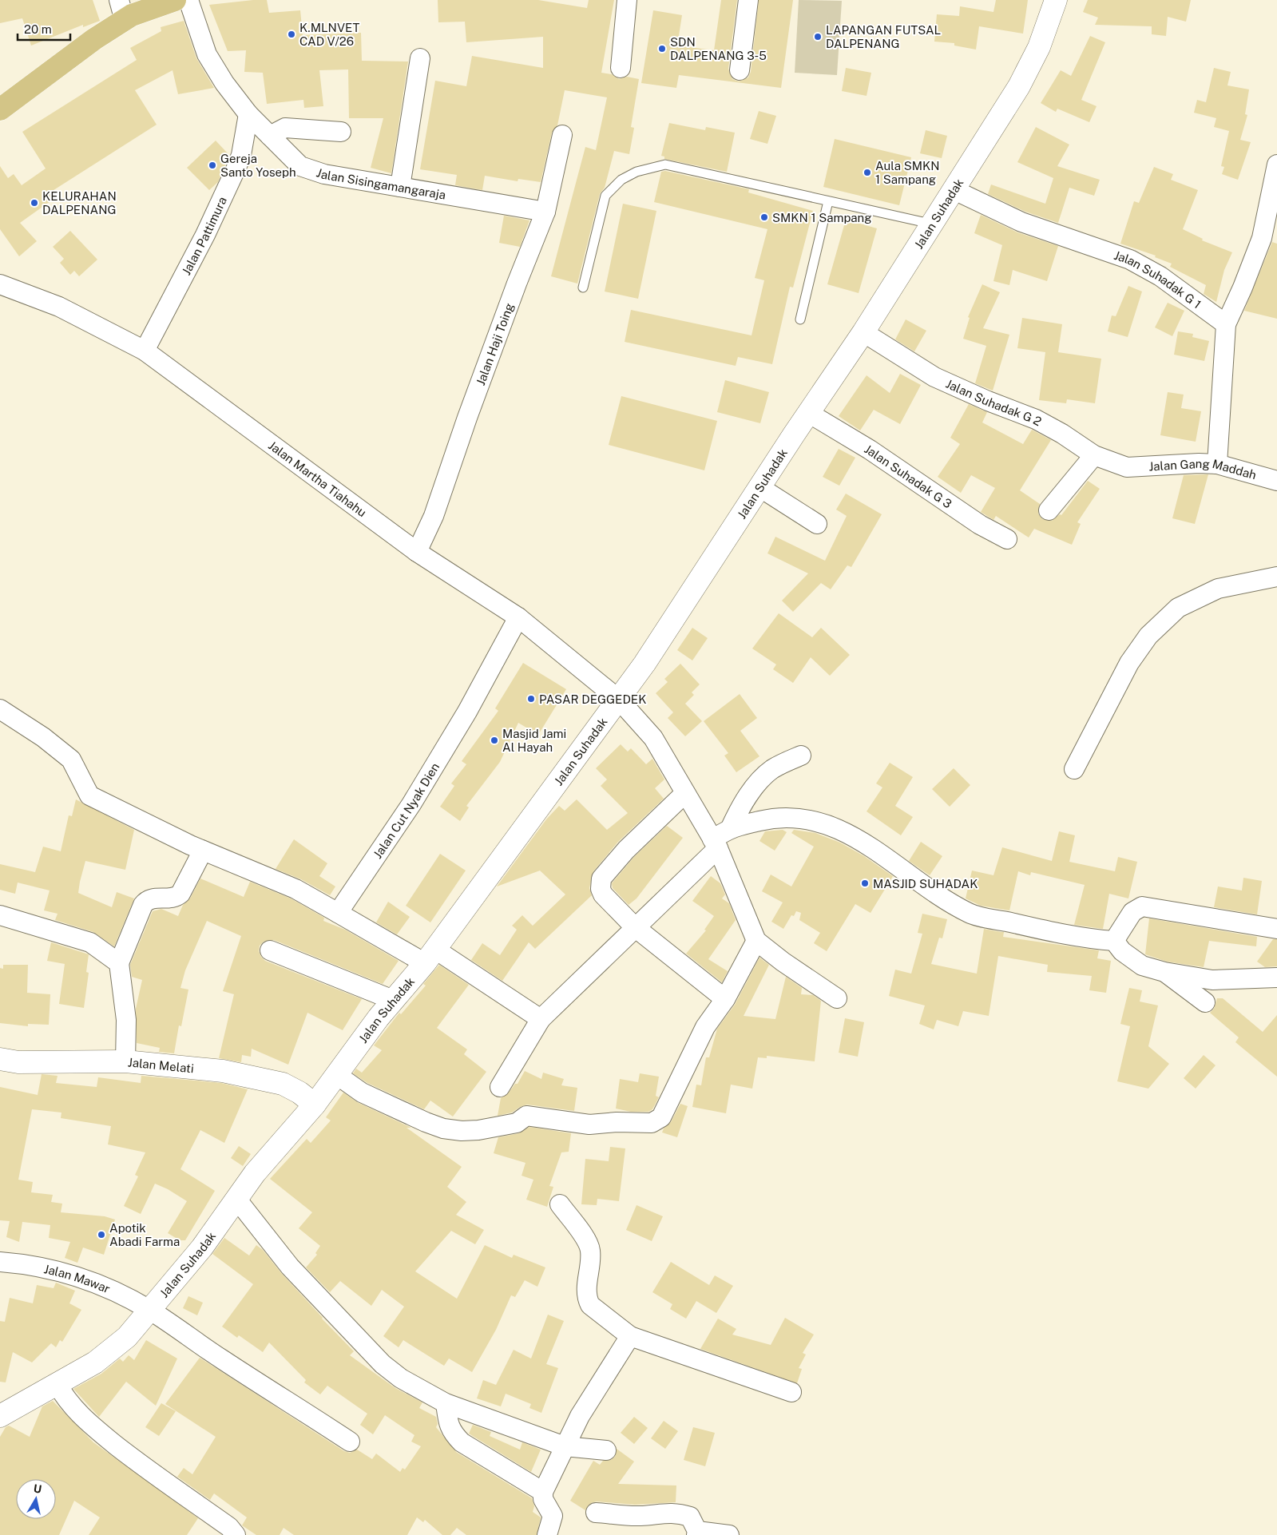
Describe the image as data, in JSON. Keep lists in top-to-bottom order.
{
  "streets": {
    "street": [
      "Jalan Sisingamangaraja",
      "Jalan Suhadak",
      "Jalan Pattimura",
      "Jalan Suhadak G 1",
      "Jalan Haji Toing",
      "Jalan Suhadak G 2",
      "Jalan Gang Maddah",
      "Jalan Suhadak G 3",
      "Jalan Martha Tiahahu",
      "Jalan Cut Nyak Dien",
      "Jalan Melati",
      "Jalan Mawar"
    ]
  },
  "crossings": [
    ["Jalan Sisingamangaraja", "Jalan Pattimura"],
    ["Jalan Sisingamangaraja", "Jalan Haji Toing"],
    ["Jalan Suhadak", "Jalan Suhadak G 1"],
    ["Jalan Suhadak", "Jalan Suhadak G 2"],
    ["Jalan Suhadak", "Jalan Suhadak G 3"],
    ["Jalan Suhadak", "Jalan Martha Tiahahu"],
    ["Jalan Suhadak", "Jalan Melati"],
    ["Jalan Suhadak", "Jalan Mawar"],
    ["Jalan Pattimura", "Jalan Martha Tiahahu"],
    ["Jalan Haji Toing", "Jalan Martha Tiahahu"],
    ["Jalan Suhadak G 2", "Jalan Gang Maddah"],
    ["Jalan Martha Tiahahu", "Jalan Cut Nyak Dien"]
  ],
  "places": [
    "K.MLNVET CAD V/26",
    "LAPANGAN FUTSAL DALPENANG",
    "SDN DALPENANG 3-5",
    "Gereja Santo Yoseph",
    "Aula SMKN 1 Sampang",
    "KELURAHAN DALPENANG",
    "SMKN 1 Sampang",
    "PASAR DEGGEDEK",
    "Masjid Jami Al Hayah",
    "MASJID SUHADAK",
    "Apotik Abadi Farma"
  ],
  "scale_bar": "20 m",
  "north": "top"
}
